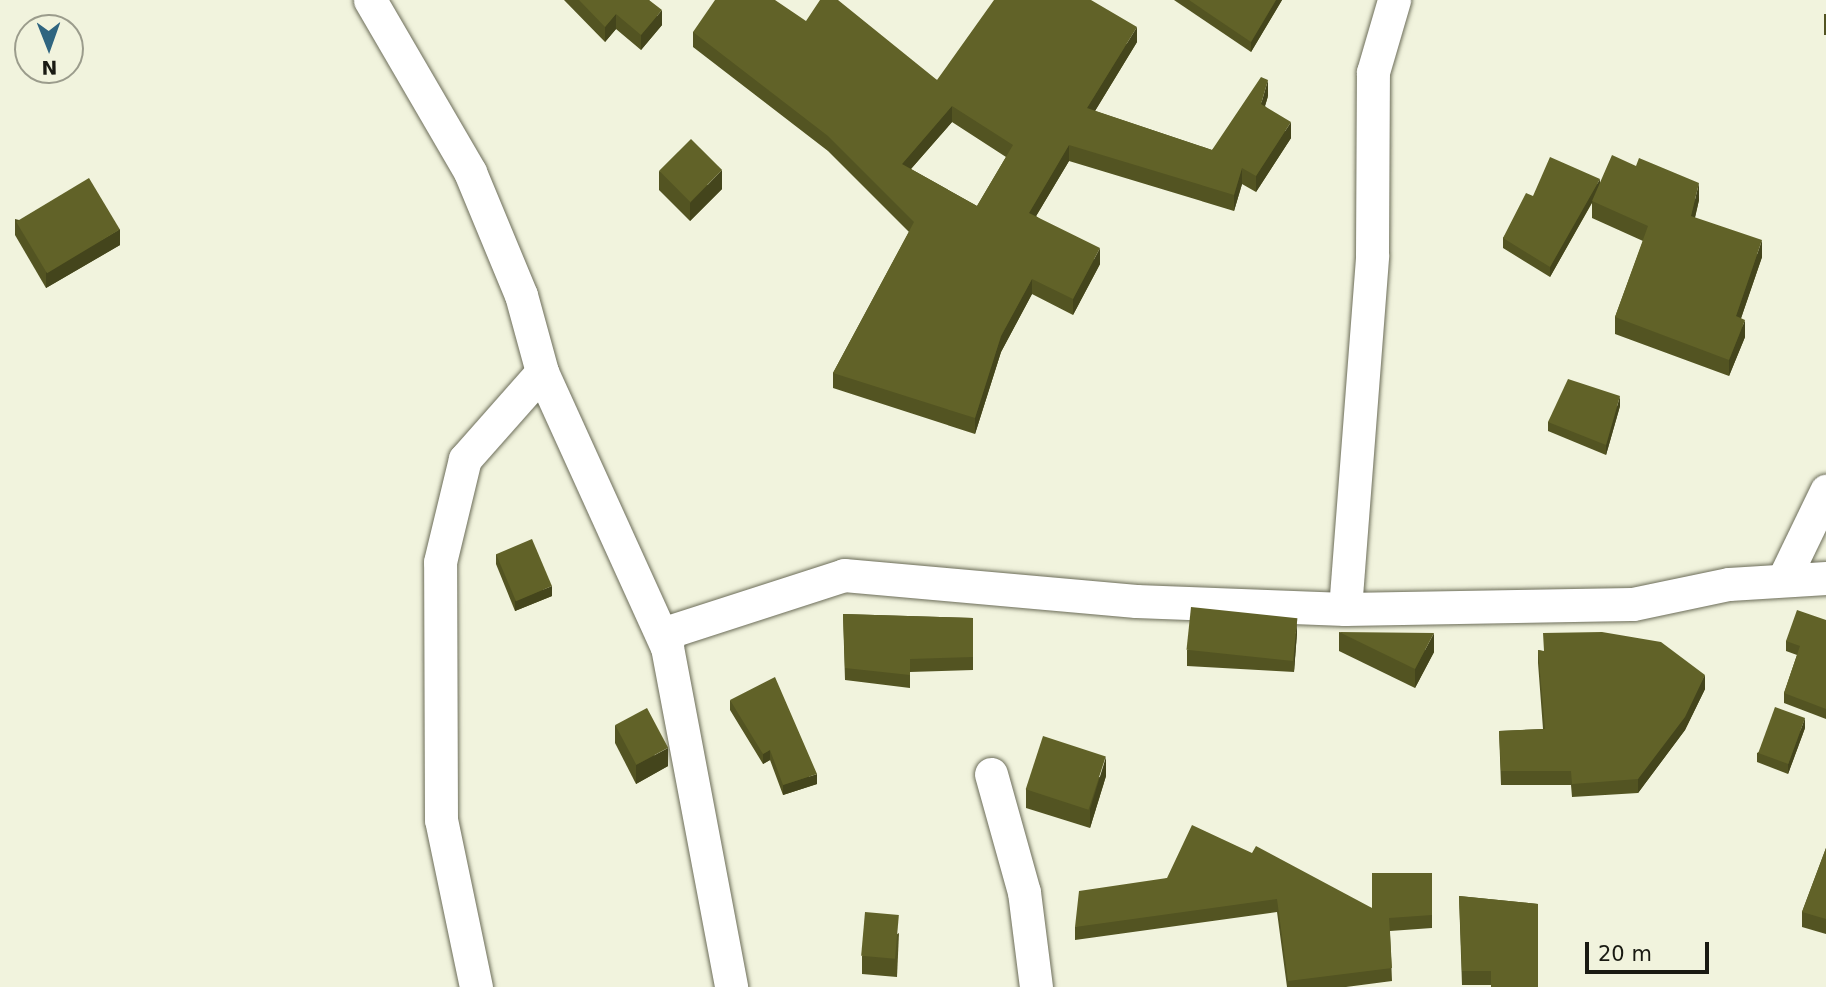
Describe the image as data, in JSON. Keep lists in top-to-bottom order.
{
  "scale_bar": "20 m",
  "north": "bottom"
}
